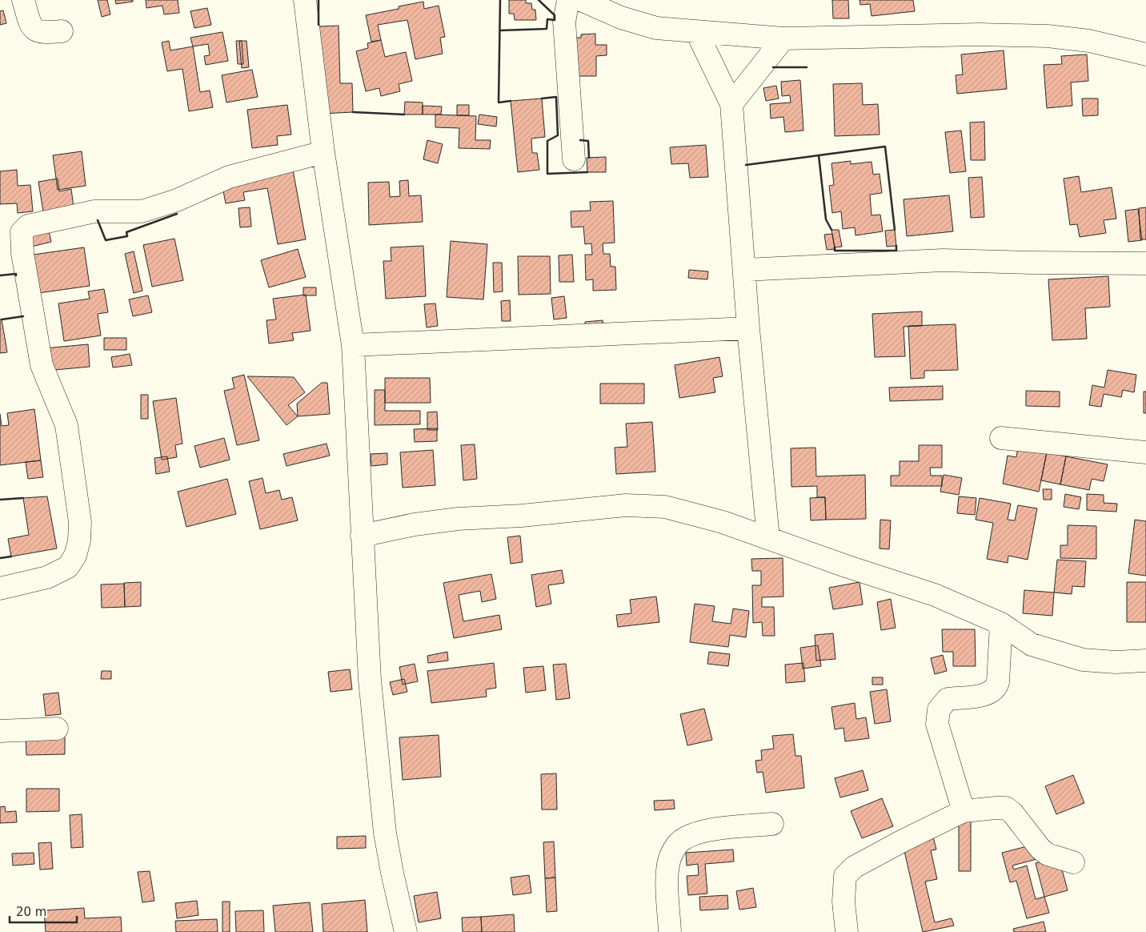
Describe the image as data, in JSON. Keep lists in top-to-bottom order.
{
  "scale_bar": "20 m"
}
